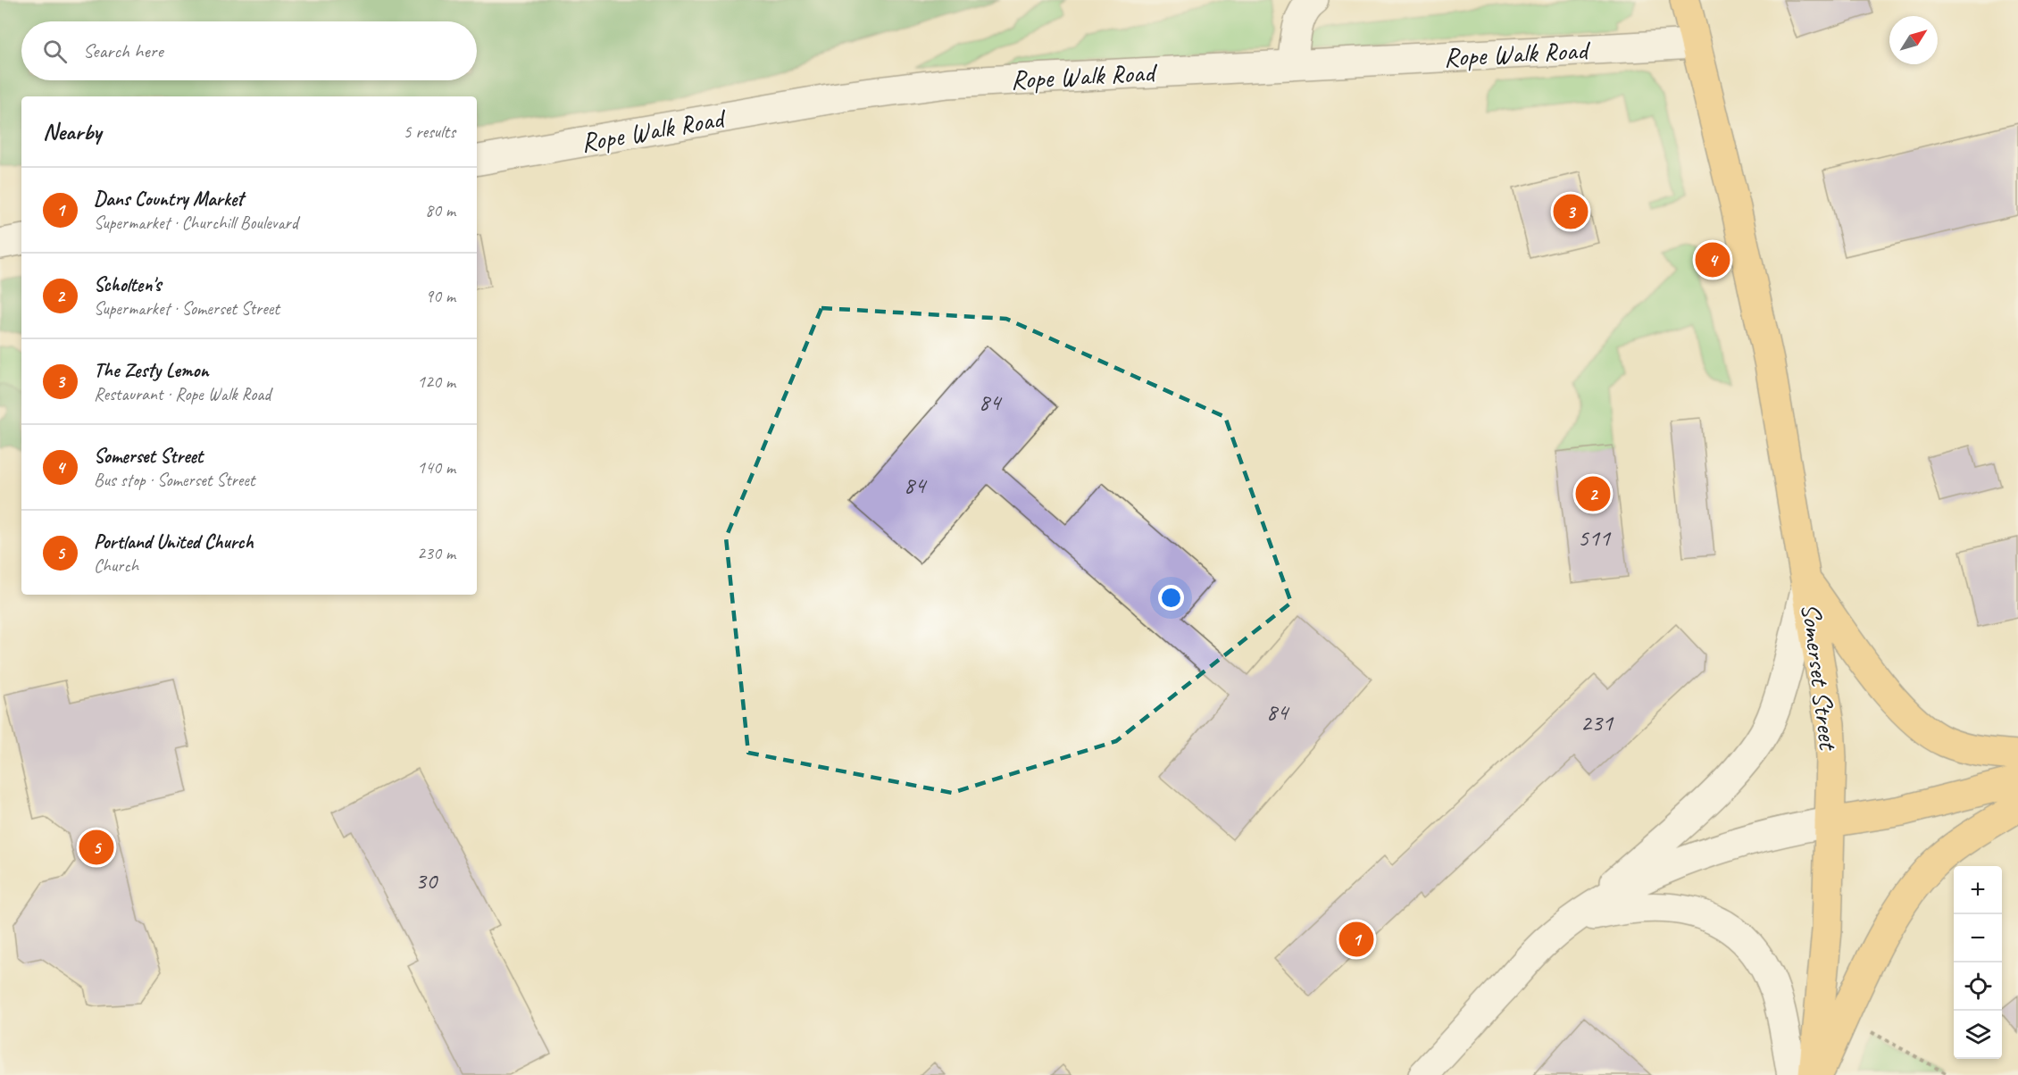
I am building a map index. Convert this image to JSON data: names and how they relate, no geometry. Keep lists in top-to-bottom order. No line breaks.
{"streets":{"main road":["Somerset Street"],"street":["Rope Walk Road"]},"crossings":[["Rope Walk Road","Somerset Street"]],"house_numbers":["84","84","511","84","231","30"],"north":"top right","page":{"search":"Search here","heading":["Nearby","5 results"],"list":[{"mark":"1","name":"Dans Country Market","note":"Supermarket · Churchill Boulevard","value":"80 m"},{"mark":"2","name":"Scholten's","note":"Supermarket · Somerset Street","value":"90 m"},{"mark":"3","name":"The Zesty Lemon","note":"Restaurant · Rope Walk Road","value":"120 m"},{"mark":"4","name":"Somerset Street","note":"Bus stop · Somerset Street","value":"140 m"},{"mark":"5","name":"Portland United Church","note":"Church","value":"230 m"}],"pins":["3","4","2","5","1"],"map_buttons":["+","−"]}}
